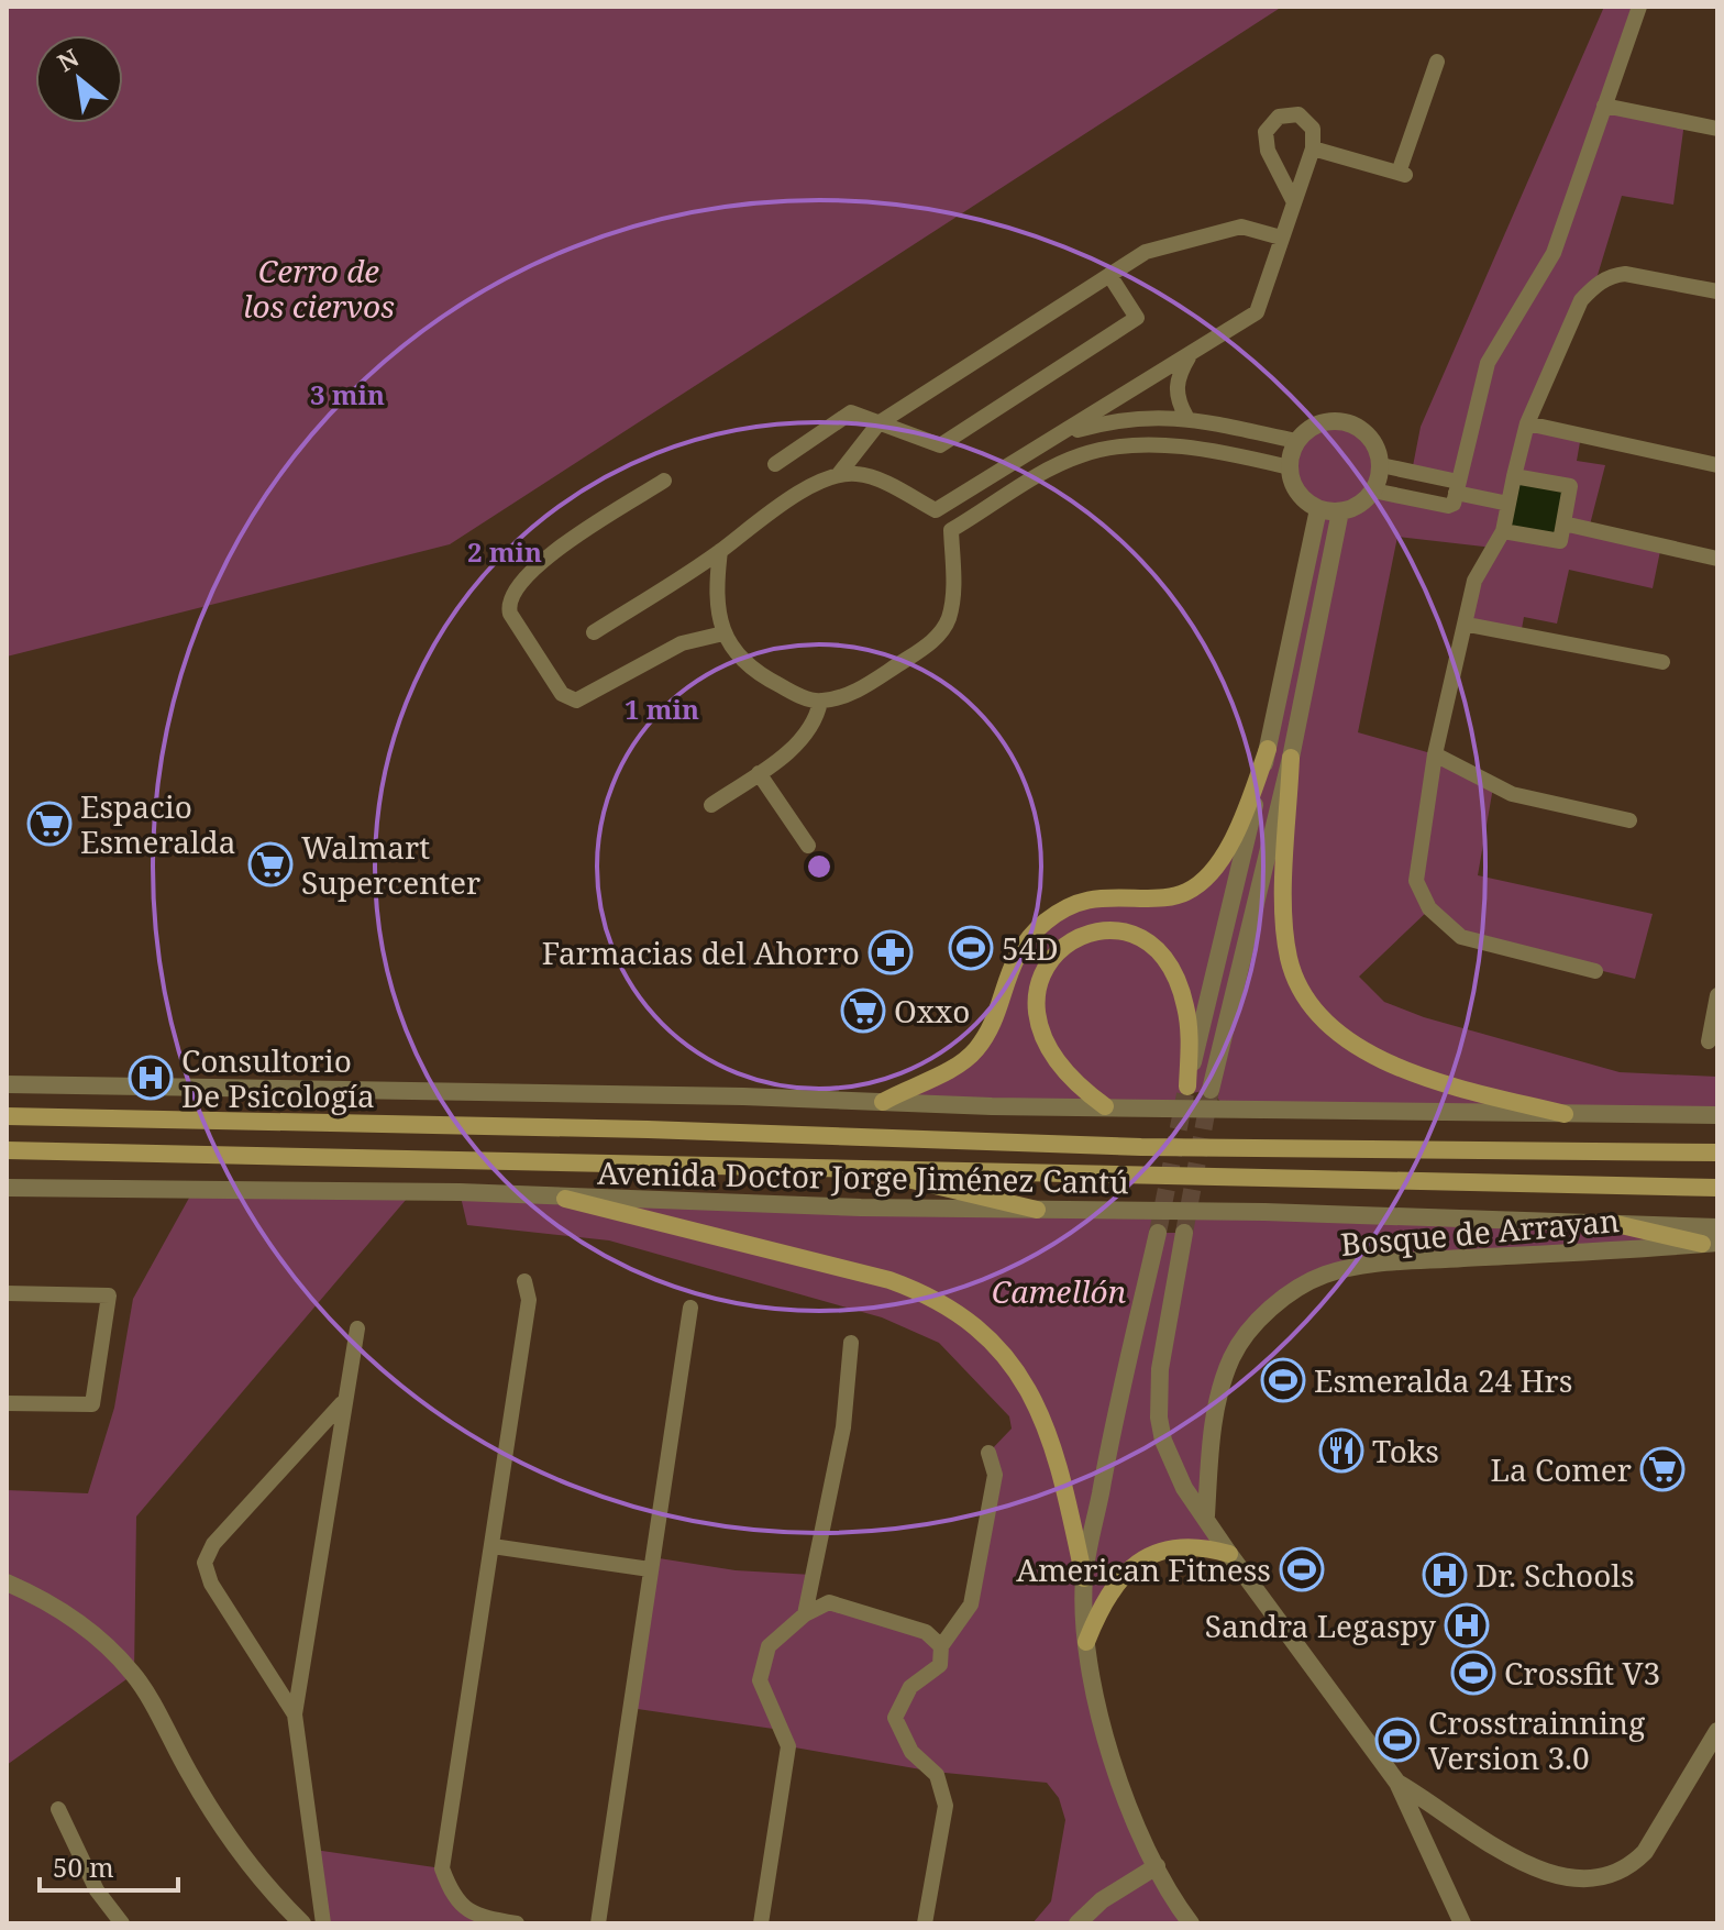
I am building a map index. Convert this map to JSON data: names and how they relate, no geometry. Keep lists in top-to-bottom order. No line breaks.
{"streets":{"main road":["Avenida Doctor Jorge Jiménez Cantú"],"street":["Bosque de Arrayan"]},"parks":["Cerro de los ciervos","Camellón"],"places":{"supermarket":["Espacio Esmeralda","Walmart Supercenter","Oxxo","La Comer"],"sports":["54D","Esmeralda 24 Hrs","American Fitness","Crossfit V3","Crosstrainning Version 3.0"],"pharmacy":["Farmacias del Ahorro"],"hospital":["Consultorio De Psicología","Dr. Schools","Sandra Legaspy"],"restaurant":["Toks"]},"scale_bar":"50 m","north":"top left","rings":["3 min","2 min","1 min"]}
